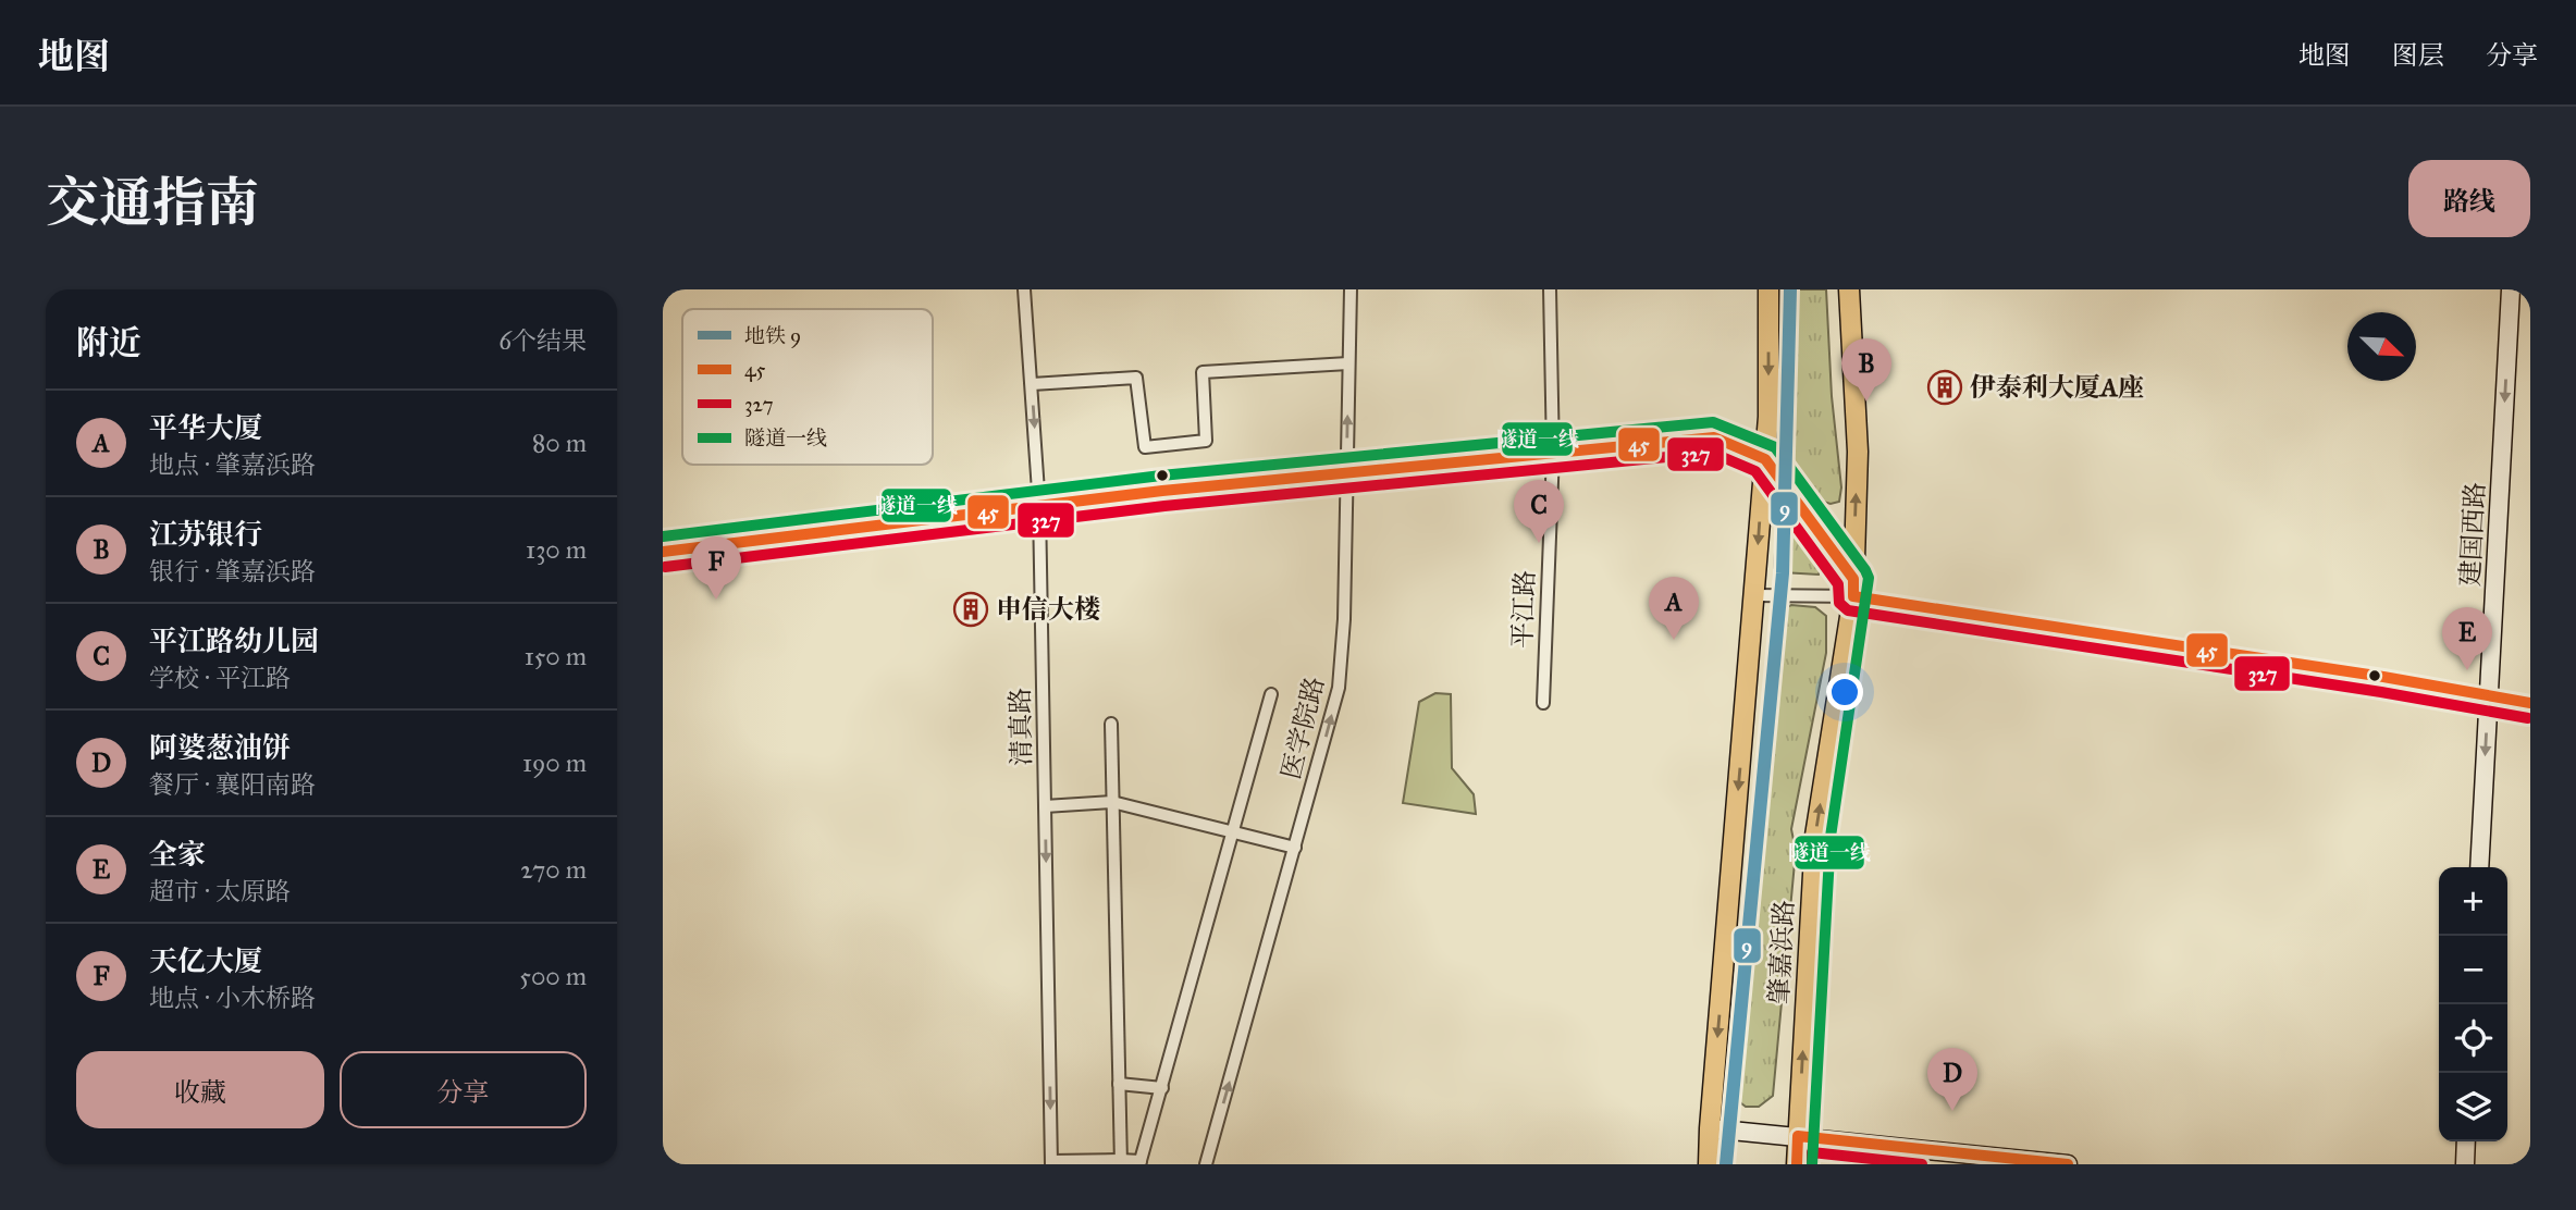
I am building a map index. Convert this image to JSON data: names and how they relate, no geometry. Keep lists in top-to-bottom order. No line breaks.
{"streets":{"main road":["肇嘉浜路"],"street":["建国西路","平江路","清真路","医学院路"]},"one_way":["建国西路"],"places":{"building":["伊泰利大厦A座","申信大楼"]},"lines":["metro line 9","transit line 隧道一线","transit line 45","transit line 327"],"legend":["地铁 9","45","327","隧道一线"],"north":"bottom right","page":{"header":"地图","nav":["地图","图层","分享"],"title":"交通指南","buttons":["路线",["收藏","分享"]],"heading":["附近","6个结果"],"pins":["B","C","F","A","E","D"],"list":[{"mark":"A","name":"平华大厦","note":"地点 · 肇嘉浜路","value":"80 m"},{"mark":"B","name":"江苏银行","note":"银行 · 肇嘉浜路","value":"130 m"},{"mark":"C","name":"平江路幼儿园","note":"学校 · 平江路","value":"150 m"},{"mark":"D","name":"阿婆葱油饼","note":"餐厅 · 襄阳南路","value":"190 m"},{"mark":"E","name":"全家","note":"超市 · 太原路","value":"270 m"},{"mark":"F","name":"天亿大厦","note":"地点 · 小木桥路","value":"500 m"}],"map_buttons":["+","−"]}}
